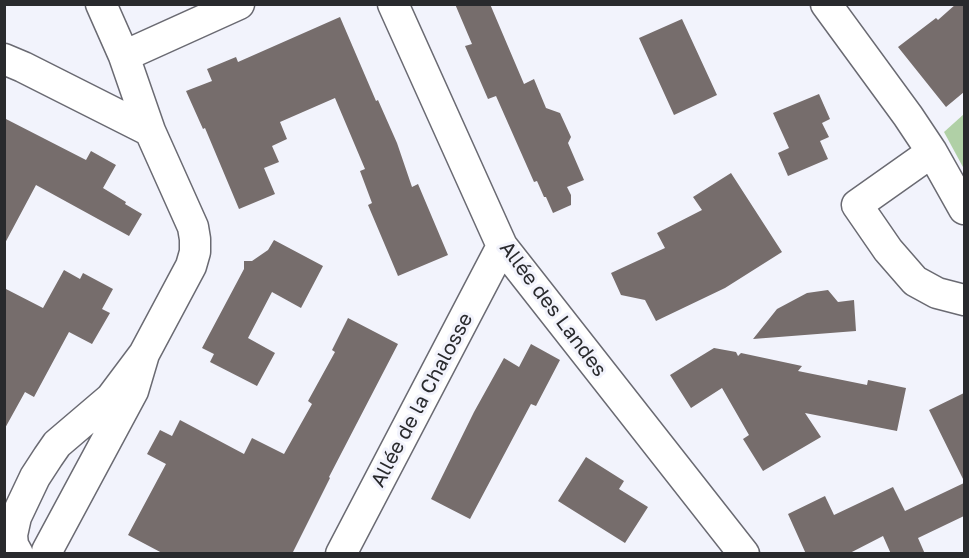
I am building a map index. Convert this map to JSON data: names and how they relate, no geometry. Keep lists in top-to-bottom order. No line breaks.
{"streets":{"street":["Allée des Landes","Allée de la Chalosse"]},"crossings":[["Allée des Landes","Allée de la Chalosse"]]}
